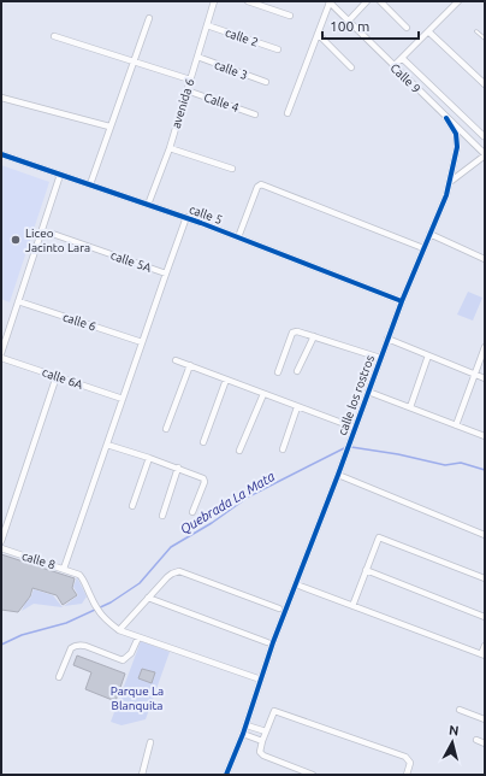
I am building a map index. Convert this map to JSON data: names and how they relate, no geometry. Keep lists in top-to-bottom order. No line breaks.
{"streets":{"street":["calle 2","calle 3","Calle 9","Calle 4","avenida 6","calle 5","calle 5A","calle 6","calle 6A","calle los rostros","calle 8"]},"crossings":[["calle 2","avenida 6"],["calle 3","avenida 6"],["Calle 9","calle los rostros"],["Calle 4","avenida 6"],["avenida 6","calle 5"],["calle 5","calle los rostros"]],"water":["Quebrada La Mata"],"parks":["Parque La Blanquita"],"places":["Liceo Jacinto Lara"],"scale_bar":"100 m","north":"top"}
